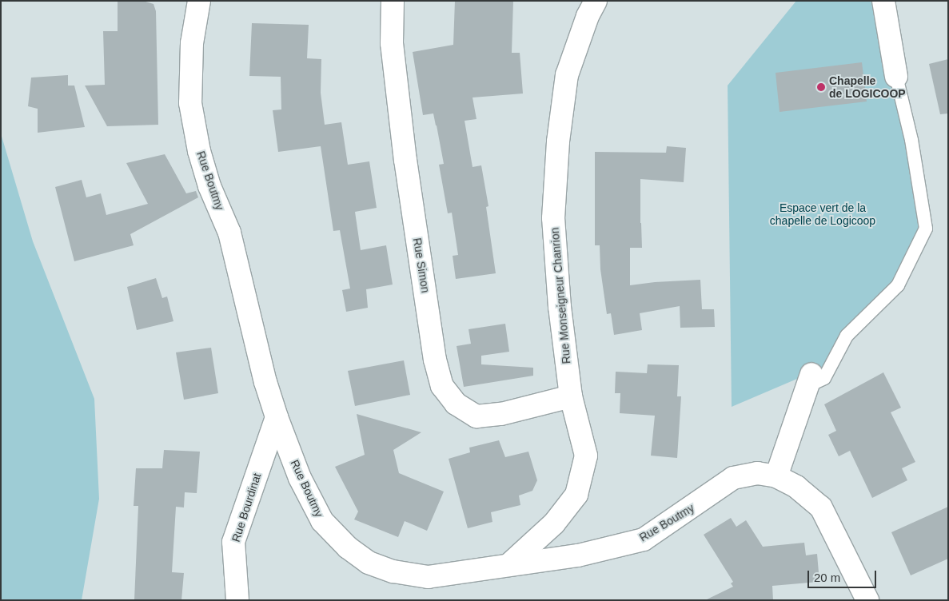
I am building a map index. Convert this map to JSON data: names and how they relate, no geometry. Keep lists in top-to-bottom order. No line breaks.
{"streets":{"street":["Rue Boutmy","Rue Simon","Rue Monseigneur Chanrion","Rue Bourdinat"]},"crossings":[["Rue Boutmy","Rue Monseigneur Chanrion"],["Rue Boutmy","Rue Bourdinat"],["Rue Simon","Rue Monseigneur Chanrion"]],"parks":["Espace vert de la chapelle de Logicoop"],"places":["Chapelle de LOGICOOP"],"scale_bar":"20 m"}
